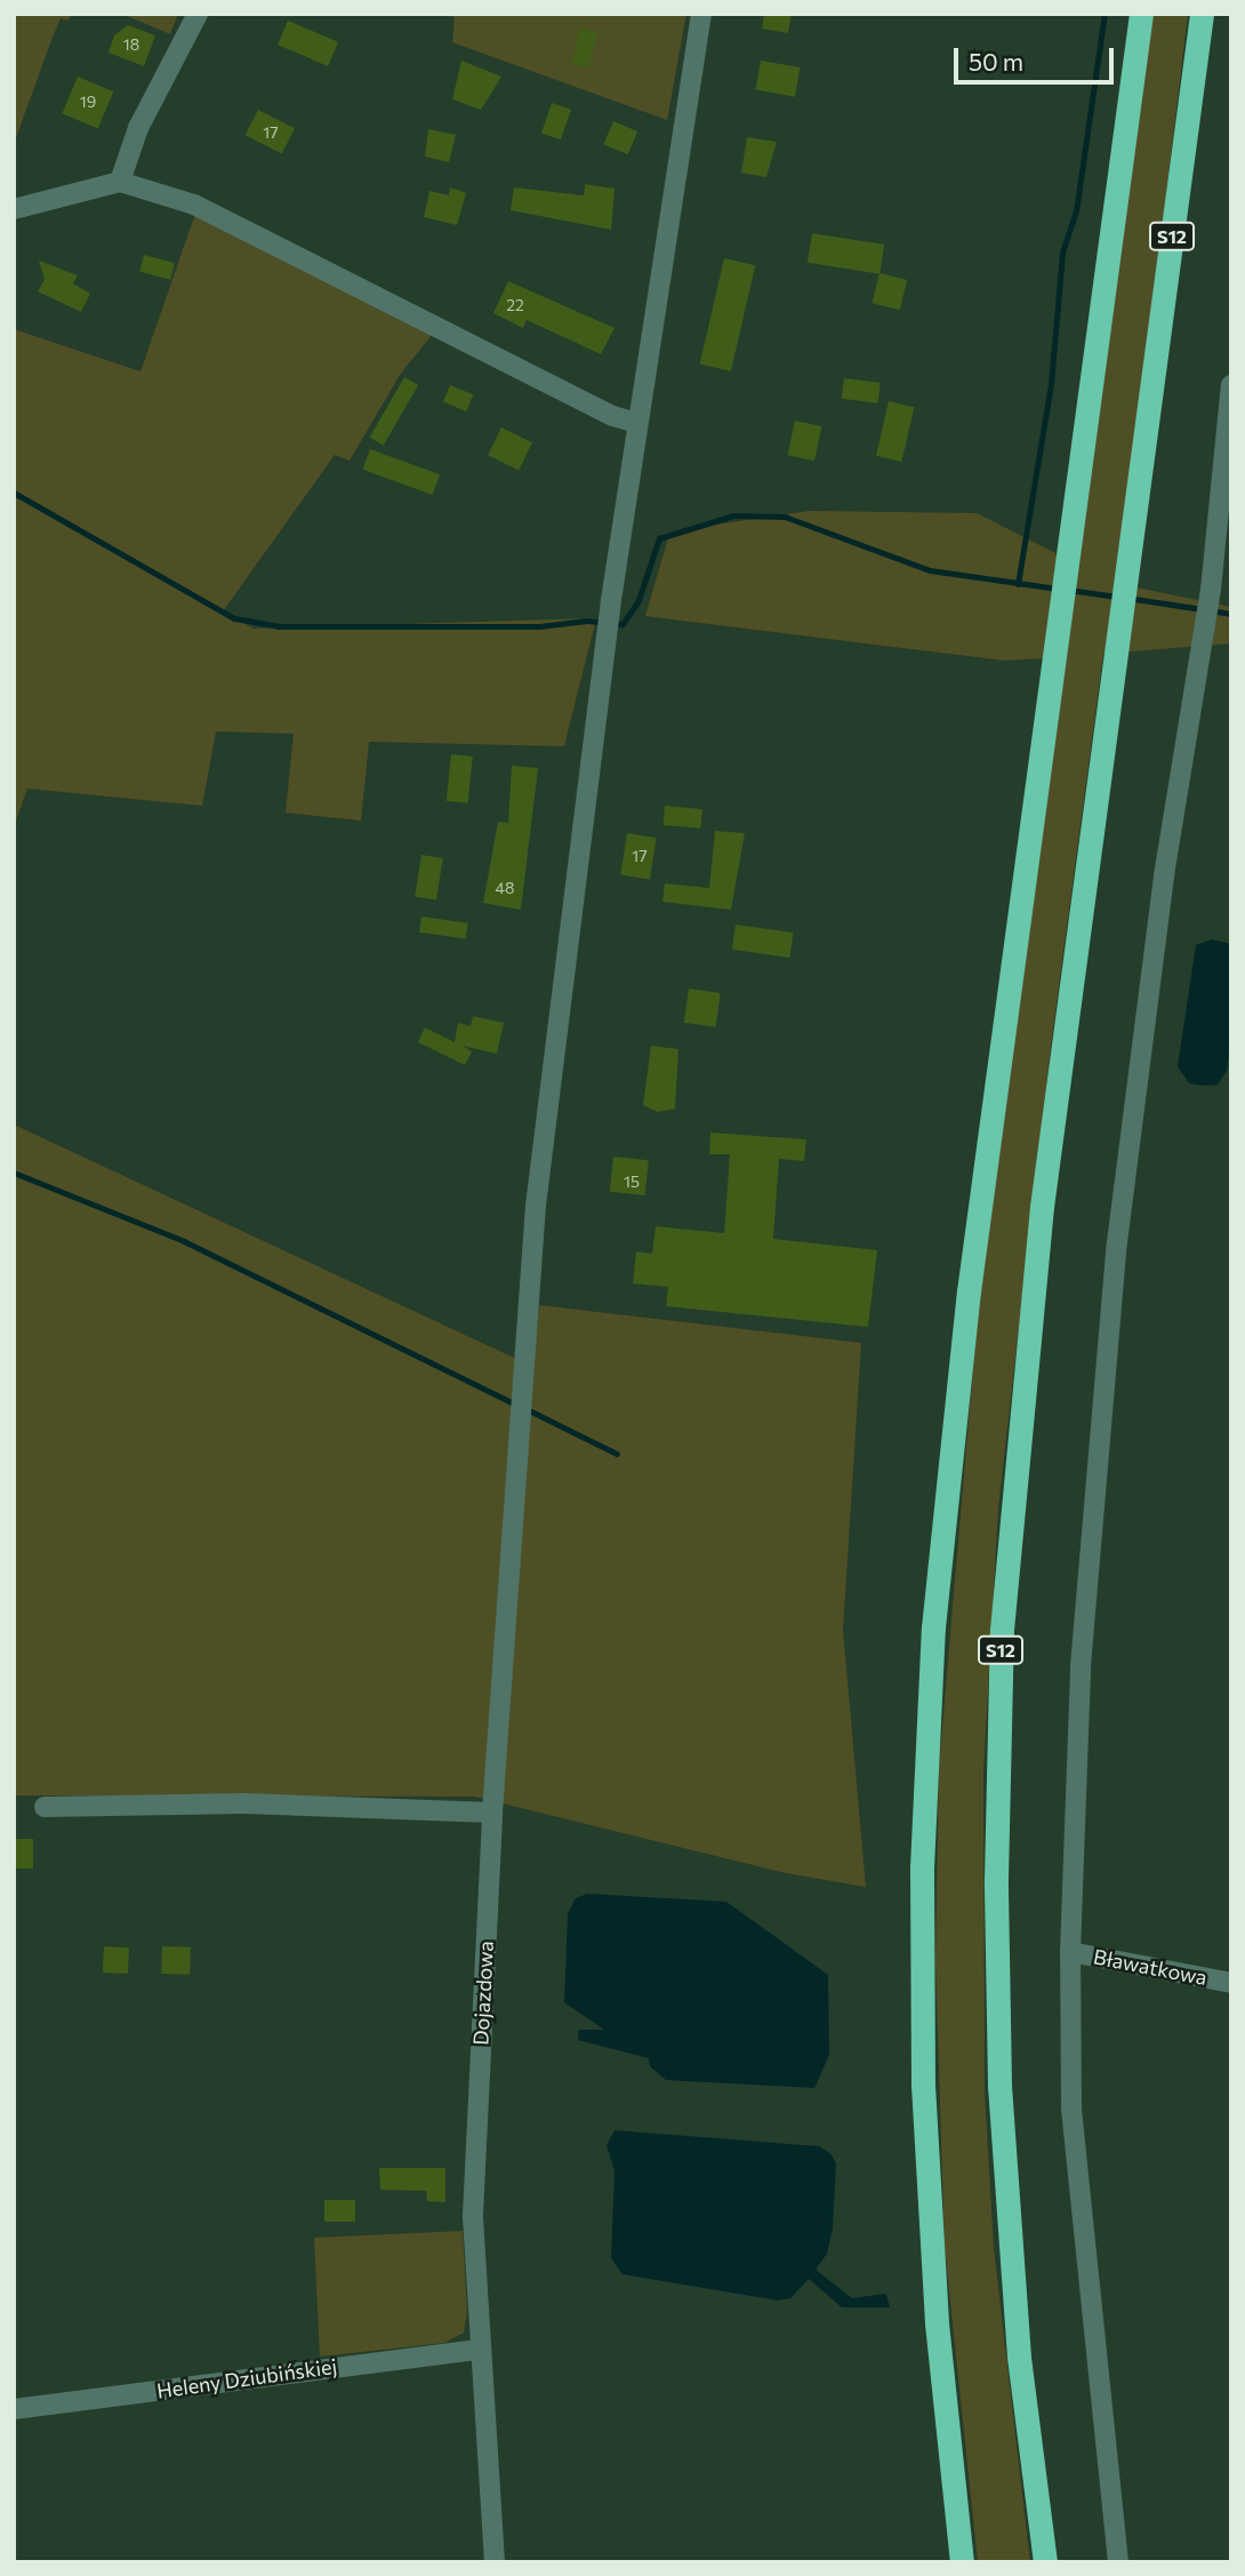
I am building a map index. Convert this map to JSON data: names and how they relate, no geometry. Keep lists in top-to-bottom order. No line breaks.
{"streets":{"highway":["S12"],"street":["Bławatkowa","Dojazdowa","Heleny Dziubińskiej"]},"crossings":[["Dojazdowa","Heleny Dziubińskiej"]],"house_numbers":["18","19","17","22","17","48","15"],"scale_bar":"50 m"}
